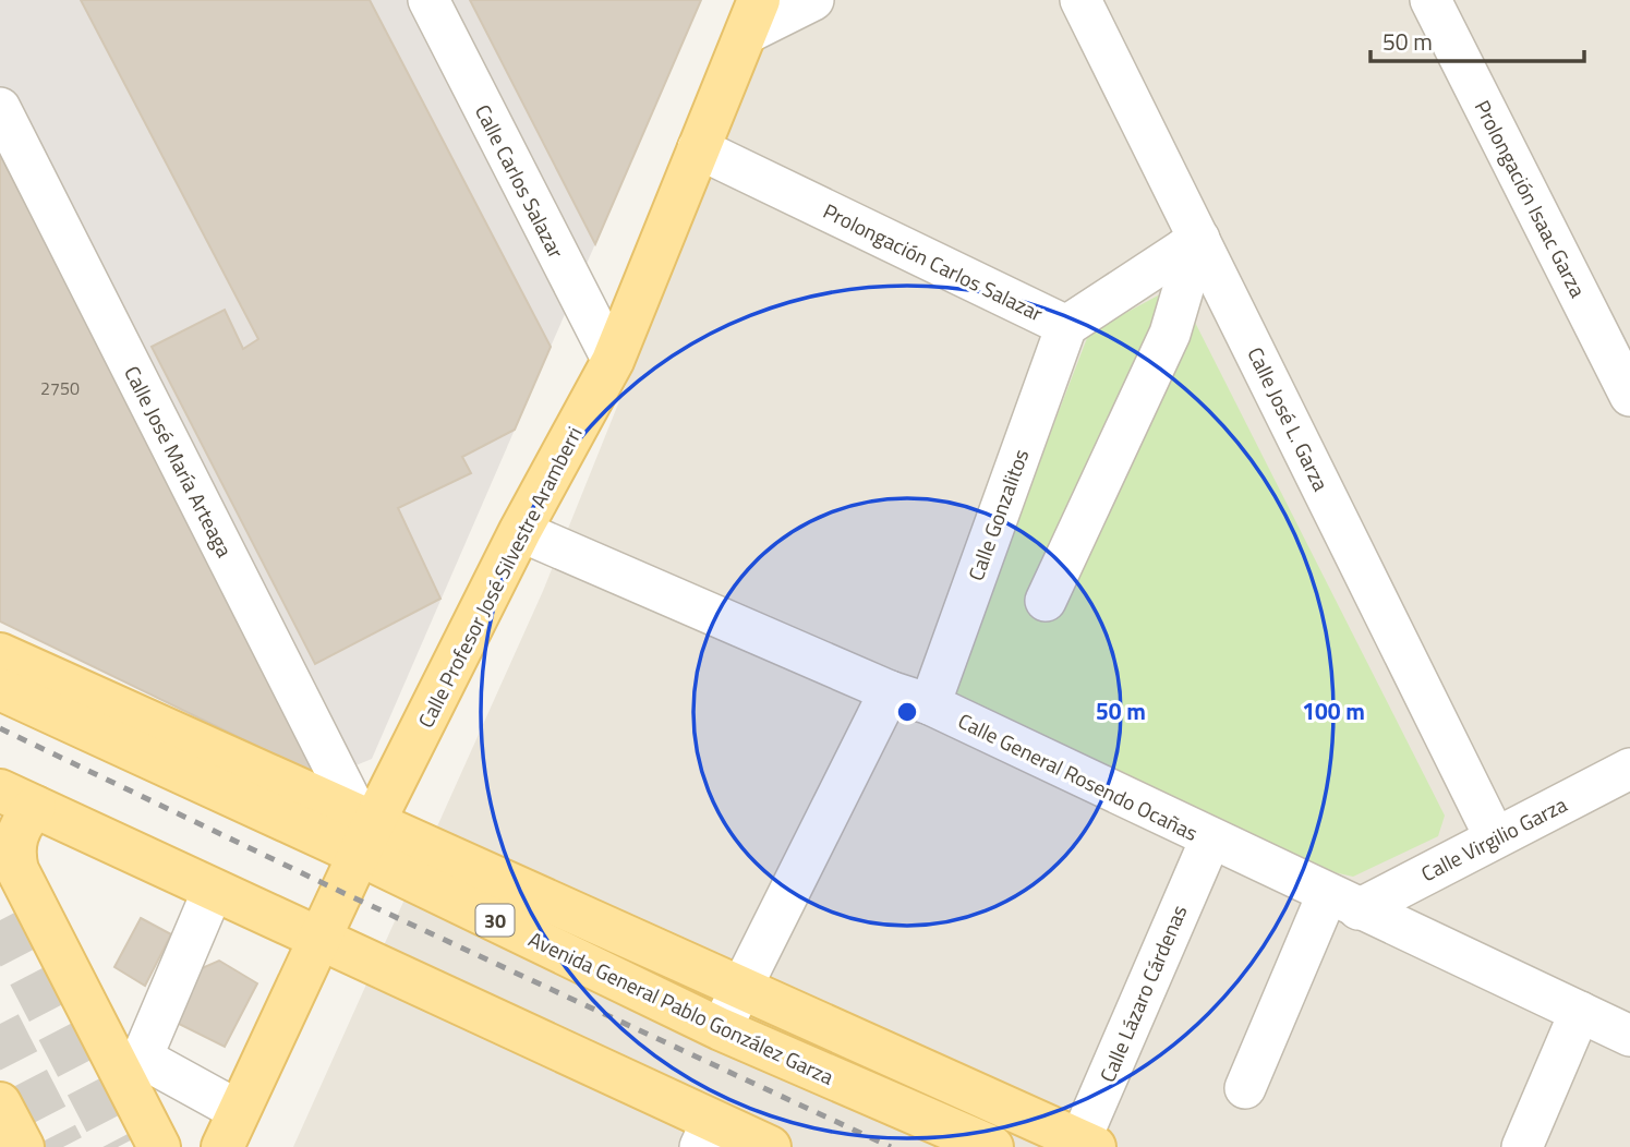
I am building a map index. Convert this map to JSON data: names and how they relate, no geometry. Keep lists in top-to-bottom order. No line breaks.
{"streets":{"main road":["Calle Profesor José Silvestre Aramberri","30","Avenida General Pablo González Garza"],"street":["Calle Carlos Salazar","Prolongación Isaac Garza","Prolongación Carlos Salazar","Calle José L. Garza","Calle José María Arteaga","Calle Gonzalitos","Calle General Rosendo Ocañas","Calle Virgilio Garza","Calle Lázaro Cárdenas"]},"crossings":[["Calle Carlos Salazar","Calle Profesor José Silvestre Aramberri"],["Prolongación Carlos Salazar","Calle José L. Garza"],["Prolongación Carlos Salazar","Calle Gonzalitos"],["Prolongación Carlos Salazar","Calle Profesor José Silvestre Aramberri"],["Calle José L. Garza","Calle Virgilio Garza"],["Calle José María Arteaga","Calle Profesor José Silvestre Aramberri"],["Calle José María Arteaga","Avenida General Pablo González Garza"],["Calle Gonzalitos","Calle General Rosendo Ocañas"],["Calle Profesor José Silvestre Aramberri","Calle General Rosendo Ocañas"],["Calle Profesor José Silvestre Aramberri","Avenida General Pablo González Garza"],["Calle General Rosendo Ocañas","Calle Virgilio Garza"],["Calle General Rosendo Ocañas","Calle Lázaro Cárdenas"],["Calle Lázaro Cárdenas","Avenida General Pablo González Garza"]],"house_numbers":["2750"],"scale_bar":"50 m","rings":["50 m","100 m"]}
